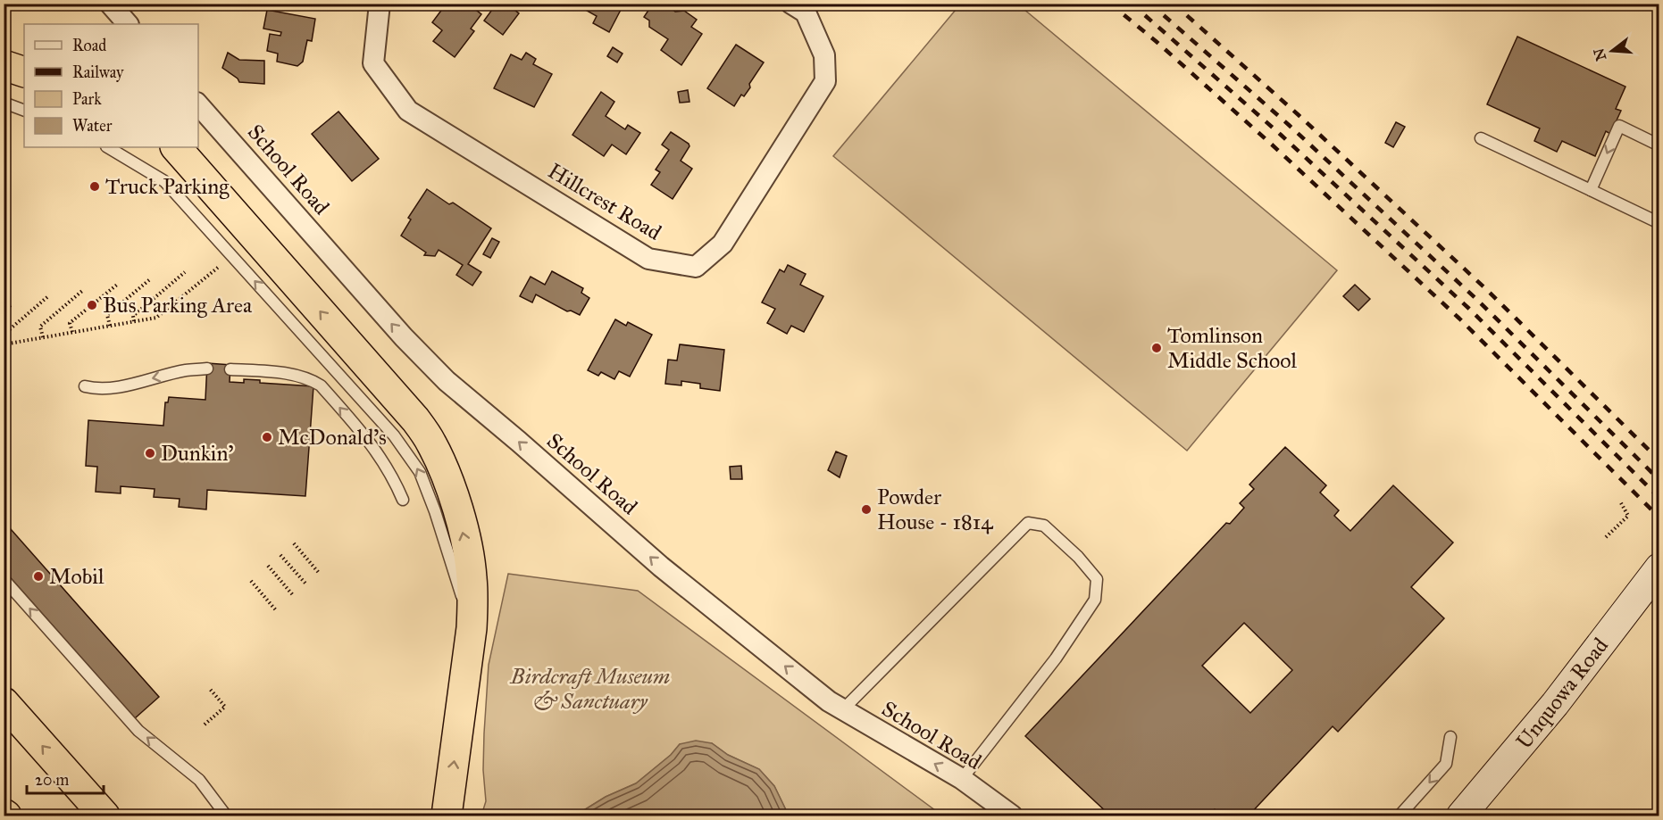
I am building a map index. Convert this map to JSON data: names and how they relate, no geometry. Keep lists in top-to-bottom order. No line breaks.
{"streets":{"street":["School Road","Hillcrest Road","Unquowa Road"]},"one_way":["School Road"],"parks":["Birdcraft Museum & Sanctuary"],"places":["Truck Parking","Bus Parking Area","Tomlinson Middle School","McDonald's","Dunkin'","Powder House - 1814","Mobil"],"legend":["Road","Railway","Park","Water"],"scale_bar":"20 m","north":"left"}
